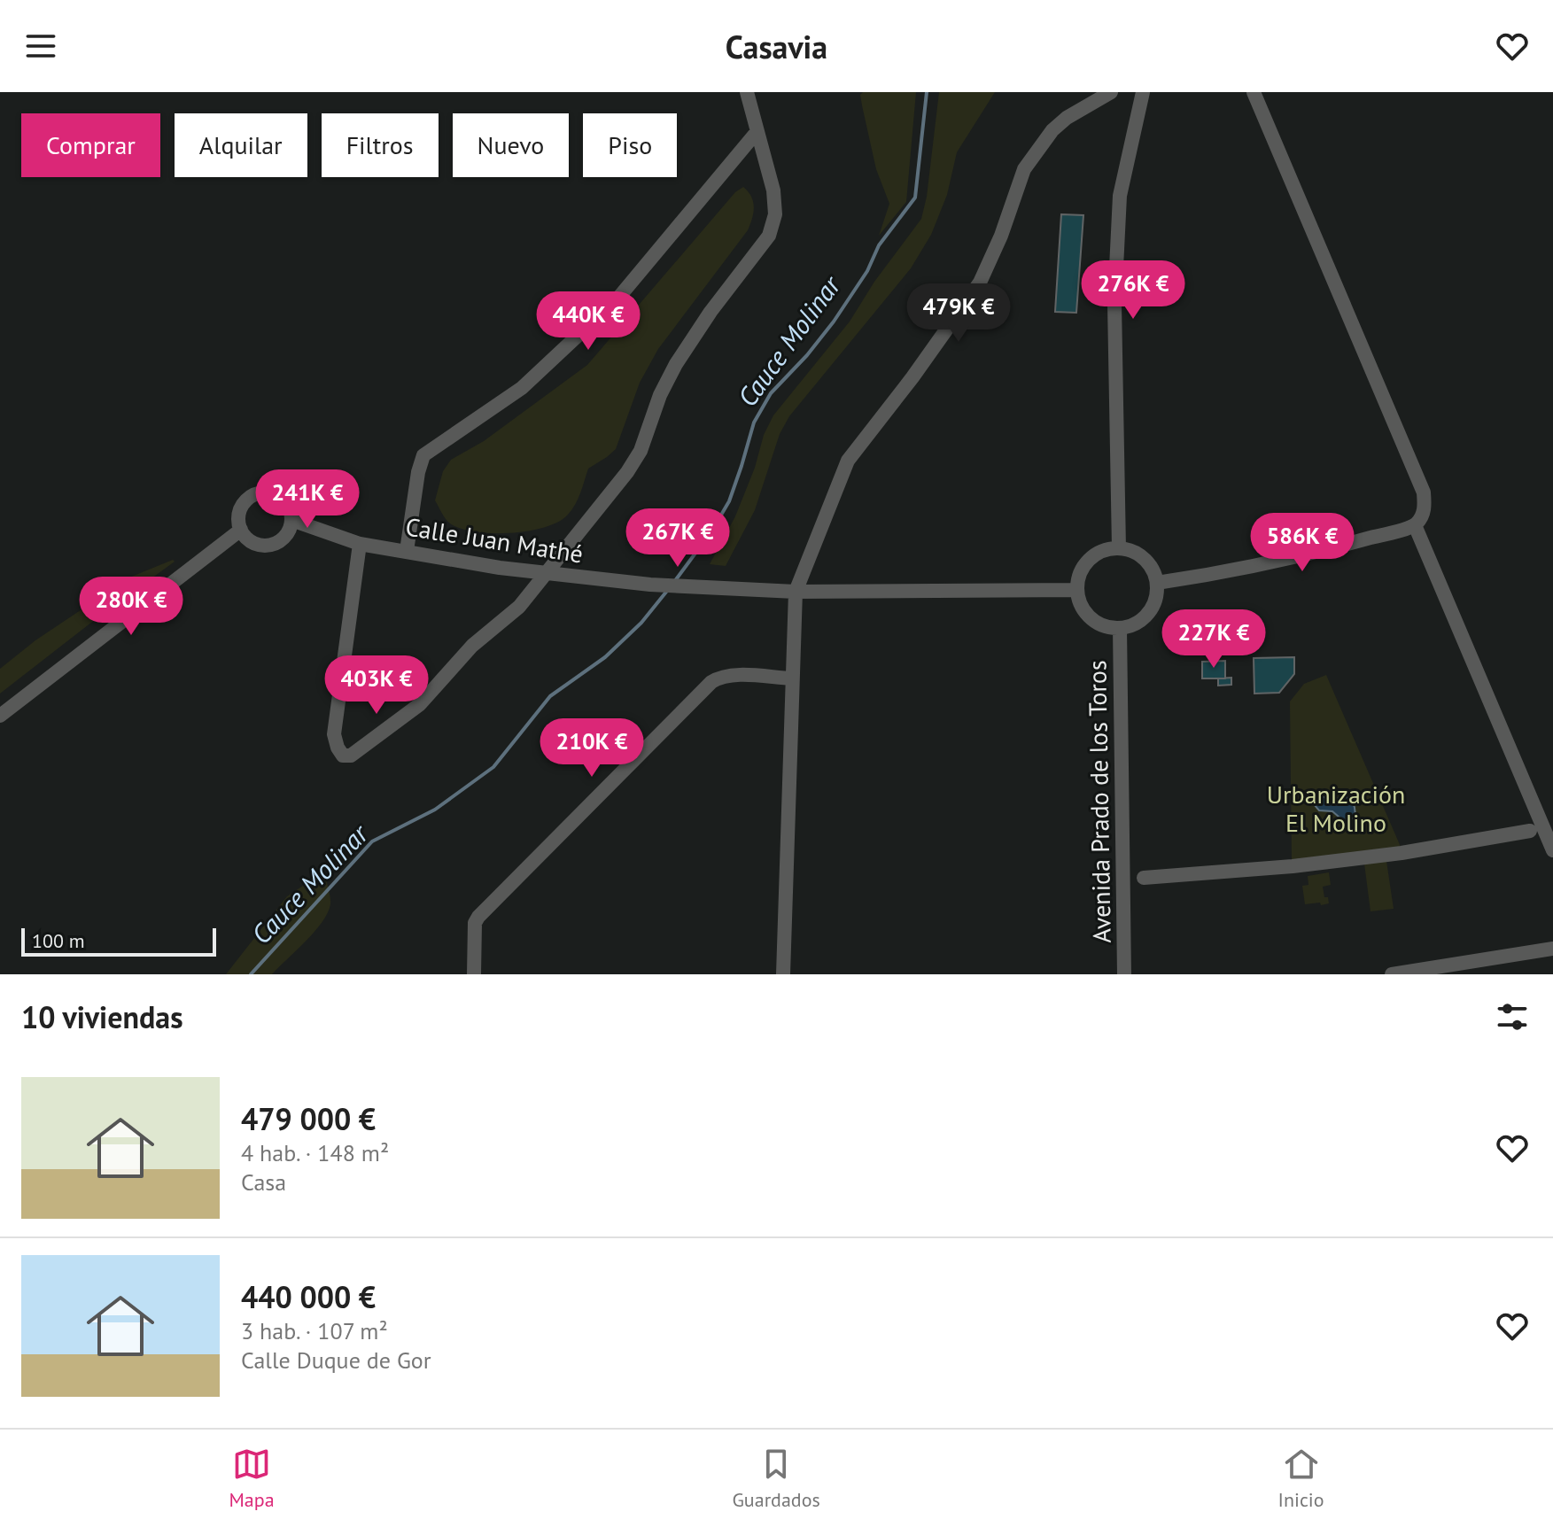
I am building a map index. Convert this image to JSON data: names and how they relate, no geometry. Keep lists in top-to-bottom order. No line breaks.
{"streets":{"street":["Calle Juan Mathé","Avenida Prado de los Toros"]},"crossings":[["Calle Juan Mathé","Avenida Prado de los Toros"]],"water":["Cauce Molinar"],"parks":["Urbanización El Molino"],"scale_bar":"100 m","page":{"header":"Casavia","chip":["Comprar","Alquilar","Filtros","Nuevo","Piso"],"price":["276K €","479K €","440K €","241K €","267K €","586K €","280K €","227K €","403K €","210K €"],"scale":"100 m","heading":"10 viviendas","list":[{"name":"479 000 €","note":"4 hab. · 148 m² · Casa"},{"name":"440 000 €","note":"3 hab. · 107 m² · Calle Duque de Gor"}],"tabs":["Mapa","Guardados","Inicio"]}}
